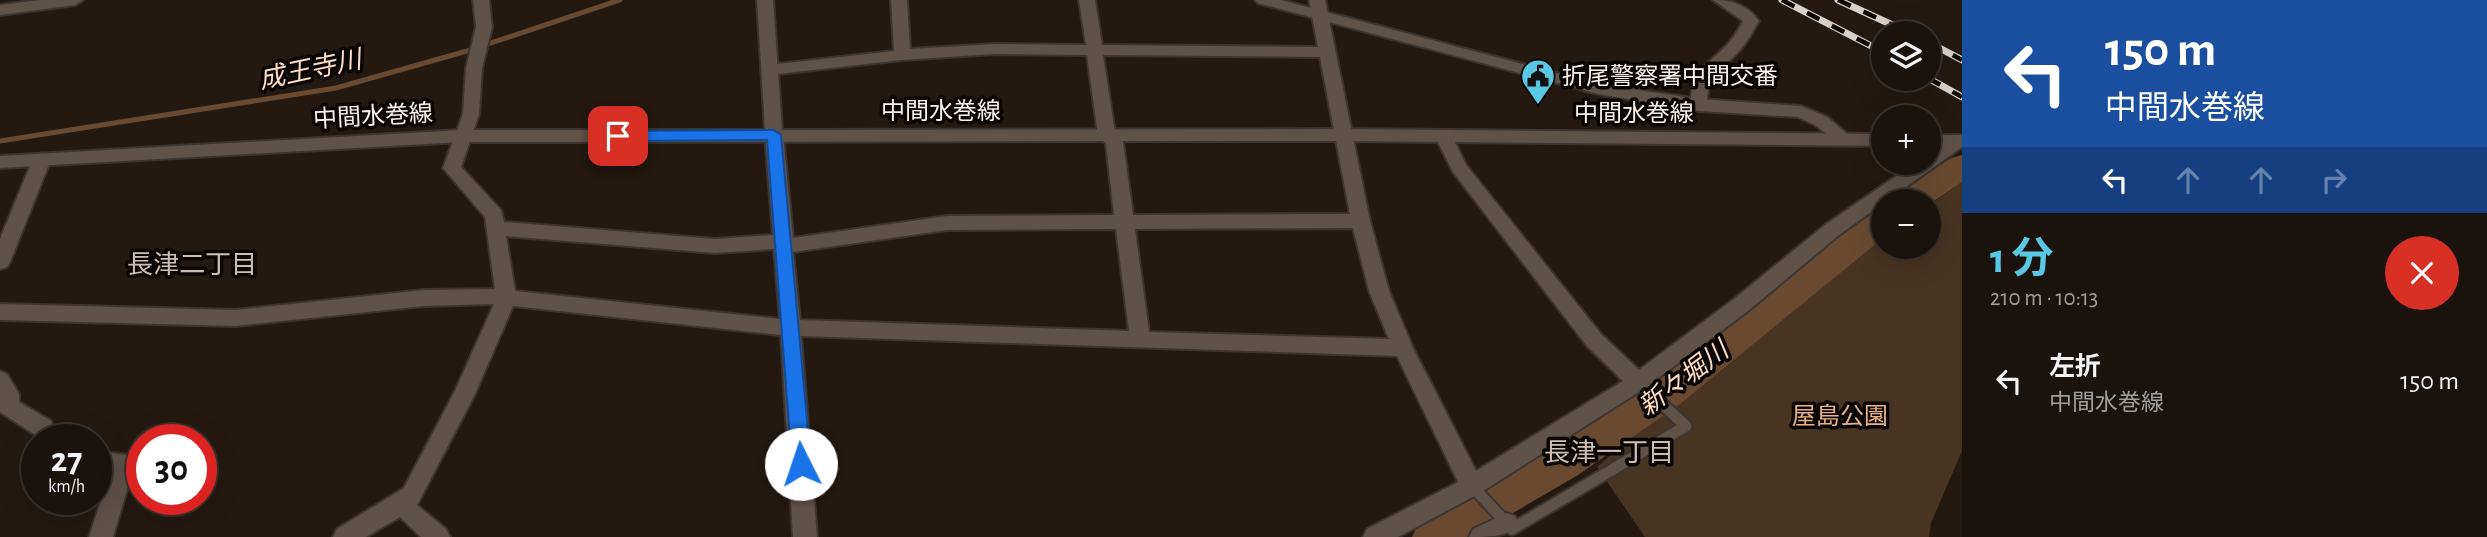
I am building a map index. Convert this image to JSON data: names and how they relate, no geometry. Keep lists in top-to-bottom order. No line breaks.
{"streets":{"street":["中間水巻線"]},"districts":["長津二丁目","長津一丁目"],"water":["成王寺川","新々堀川"],"parks":["屋島公園"],"places":{"public building":["折尾警察署中間交番"]},"page":{"turn":["150 m","中間水巻線"],"map_buttons":["+","−"],"heading":["1 分","210 m · 10:13"],"list":[{"name":"左折","note":"中間水巻線","value":"150 m"}],"speed":"27 km/h","limit":"30"}}
